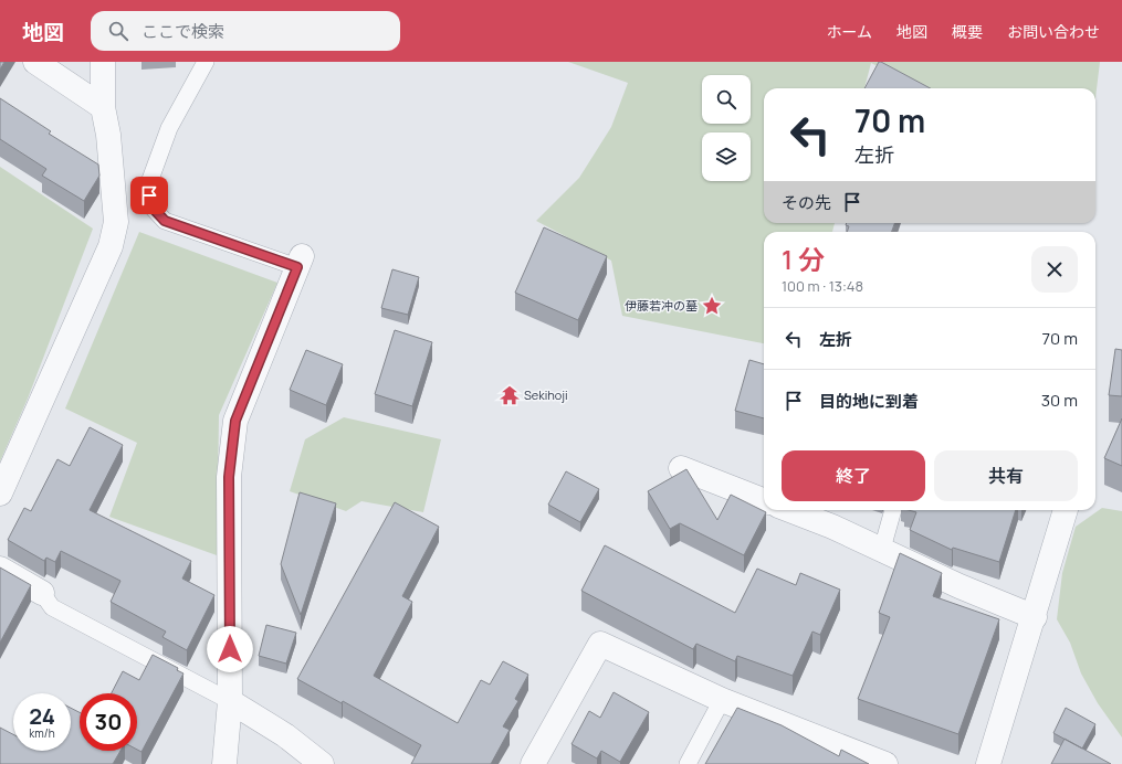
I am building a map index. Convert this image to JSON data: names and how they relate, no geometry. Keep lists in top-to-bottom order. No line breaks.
{"places":{"place":["伊藤若冲の墓"],"temple":["Sekihoji"]},"page":{"header":"地図","search":"ここで検索","nav":["ホーム","地図","概要","お問い合わせ"],"turn":["70 m","左折"],"then":"その先","heading":["1 分","100 m · 13:48"],"list":[{"name":"左折","value":"70 m"},{"name":"目的地に到着","value":"30 m"}],"buttons":["終了","共有"],"speed":"24 km/h","limit":"30"}}
